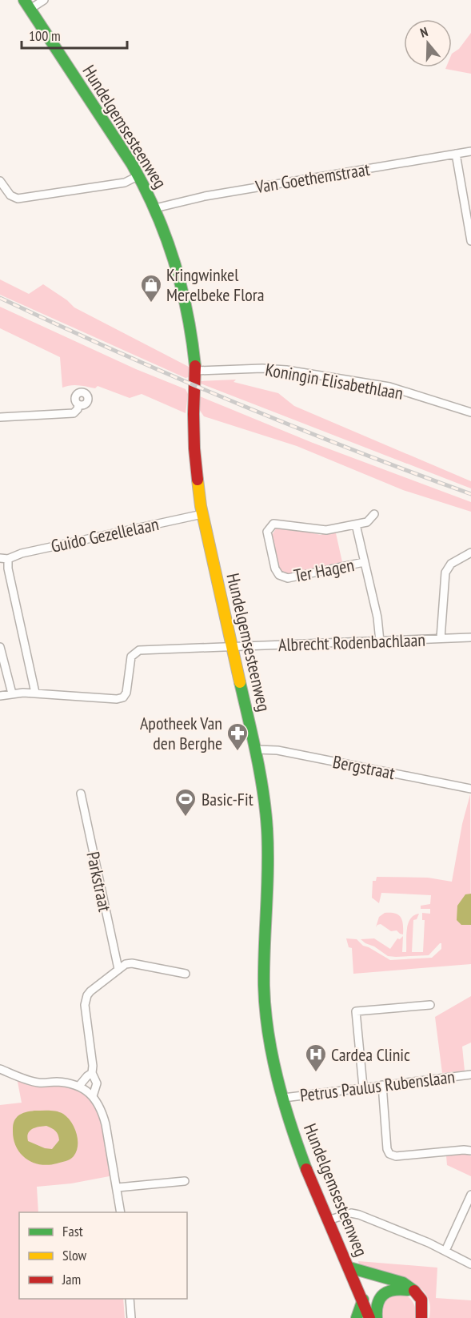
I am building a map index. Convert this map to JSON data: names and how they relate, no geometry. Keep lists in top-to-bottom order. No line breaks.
{"streets":{"main road":["Hundelgemsesteenweg"],"street":["Van Goethemstraat","Koningin Elisabethlaan","Guido Gezellelaan","Ter Hagen","Albrecht Rodenbachlaan","Bergstraat","Parkstraat","Petrus Paulus Rubenslaan"]},"crossings":[["Hundelgemsesteenweg","Van Goethemstraat"],["Hundelgemsesteenweg","Koningin Elisabethlaan"],["Hundelgemsesteenweg","Guido Gezellelaan"],["Hundelgemsesteenweg","Albrecht Rodenbachlaan"],["Hundelgemsesteenweg","Bergstraat"],["Hundelgemsesteenweg","Petrus Paulus Rubenslaan"],["Guido Gezellelaan","Albrecht Rodenbachlaan"],["Ter Hagen","Albrecht Rodenbachlaan"]],"places":{"shop":["Kringwinkel Merelbeke Flora"],"pharmacy":["Apotheek Van den Berghe"],"sports":["Basic-Fit"],"hospital":["Cardea Clinic"]},"legend":["Fast","Slow","Jam"],"scale_bar":"100 m","north":"top"}
